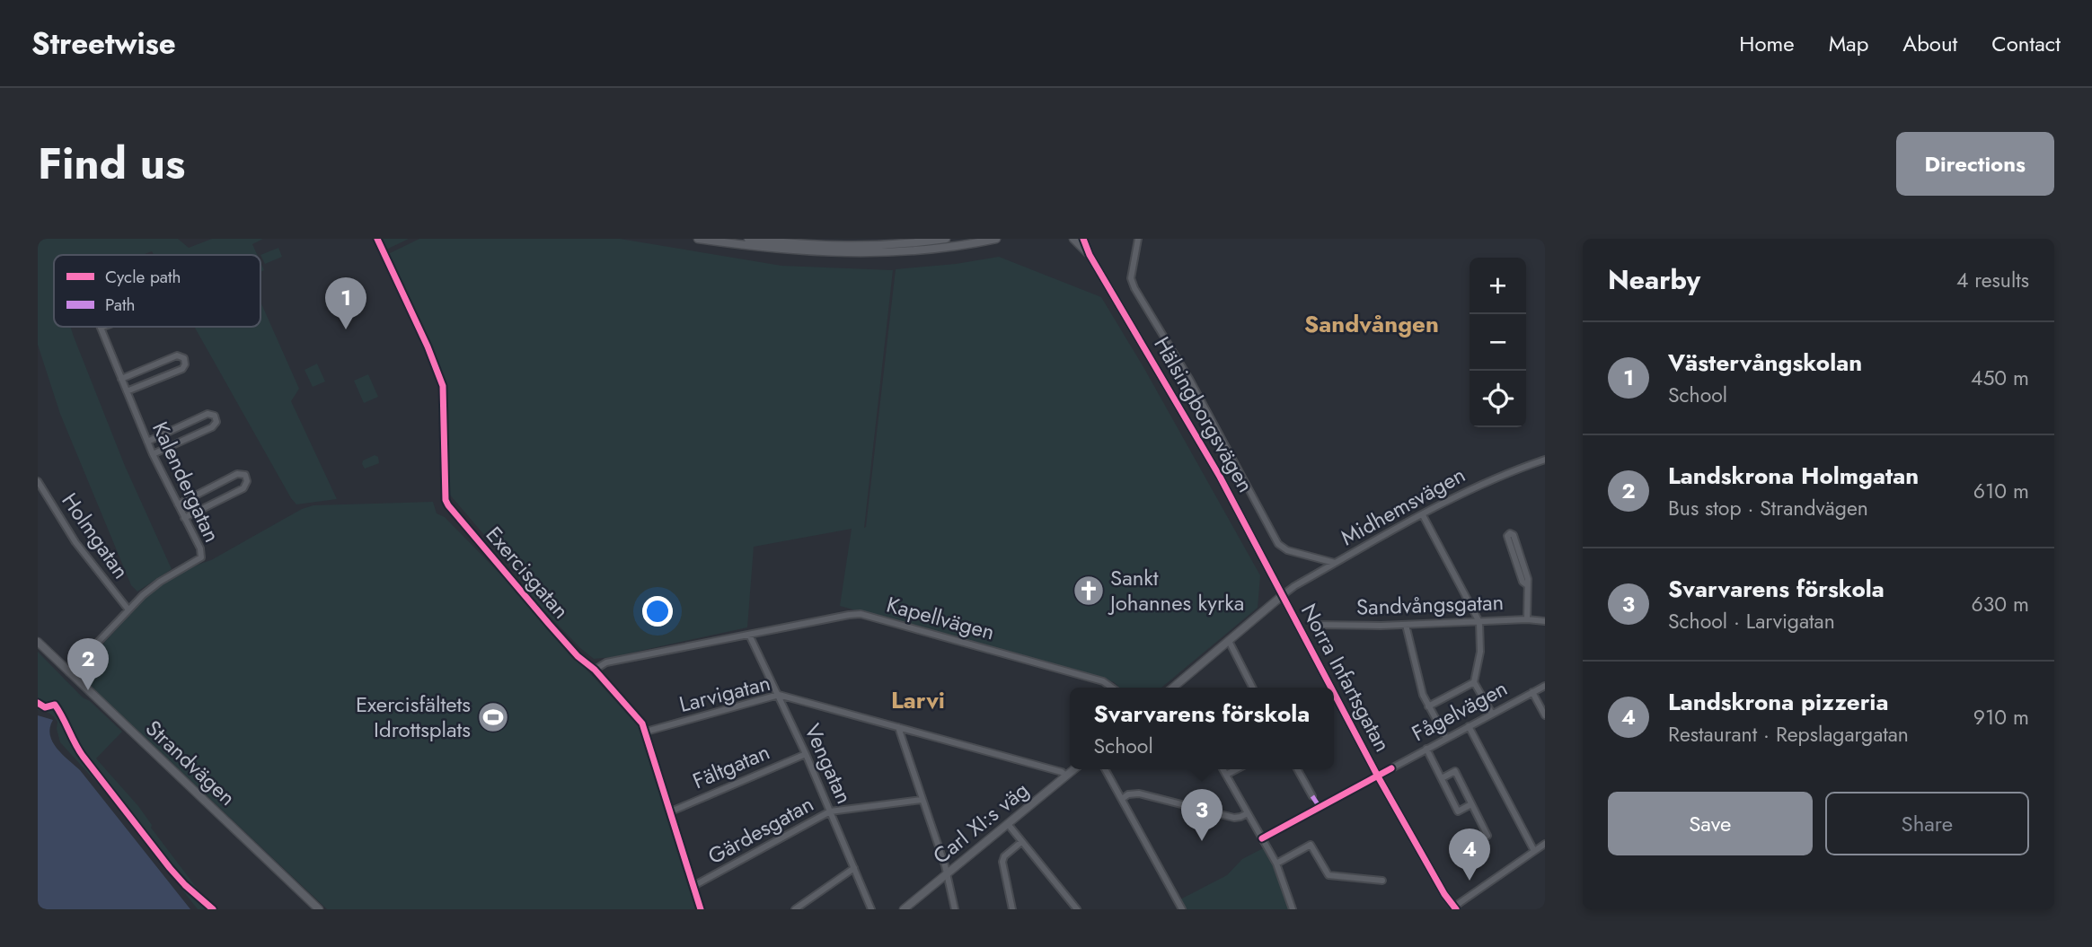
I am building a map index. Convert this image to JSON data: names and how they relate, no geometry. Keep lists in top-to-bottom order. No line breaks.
{"streets":{"street":["Hälsingborgsvägen","Kalendergatan","Midhemsvägen","Holmgatan","Exercisgatan","Sandvångsgatan","Kapellvägen","Norra Infartsgatan","Larvigatan","Fågelvägen","Strandvägen","Vengatan","Fältgatan","Carl XI:s väg","Gärdesgatan"]},"crossings":[["Hälsingborgsvägen","Midhemsvägen"],["Hälsingborgsvägen","Norra Infartsgatan"],["Kalendergatan","Holmgatan"],["Kalendergatan","Strandvägen"],["Midhemsvägen","Norra Infartsgatan"],["Exercisgatan","Kapellvägen"],["Exercisgatan","Larvigatan"],["Exercisgatan","Fältgatan"],["Exercisgatan","Gärdesgatan"],["Kapellvägen","Vengatan"],["Larvigatan","Vengatan"],["Larvigatan","Carl XI:s väg"],["Vengatan","Fältgatan"],["Vengatan","Gärdesgatan"]],"districts":["Sandvången","Larvi"],"places":{"church":["Sankt Johannes kyrka"],"sports":["Exercisfältets Idrottsplats"]},"legend":["Cycle path","Path"],"page":{"header":"Streetwise","nav":["Home","Map","About","Contact"],"title":"Find us","buttons":["Directions",["Save","Share"]],"heading":["Nearby","4 results"],"map_buttons":["+","−"],"pins":["1","2","3","4"],"list":[{"mark":"1","name":"Västervångskolan","note":"School","value":"450 m"},{"mark":"2","name":"Landskrona Holmgatan","note":"Bus stop · Strandvägen","value":"610 m"},{"mark":"3","name":"Svarvarens förskola","note":"School · Larvigatan","value":"630 m"},{"mark":"4","name":"Landskrona pizzeria","note":"Restaurant · Repslagargatan","value":"910 m"}],"popup":["Svarvarens förskola","School"]}}
